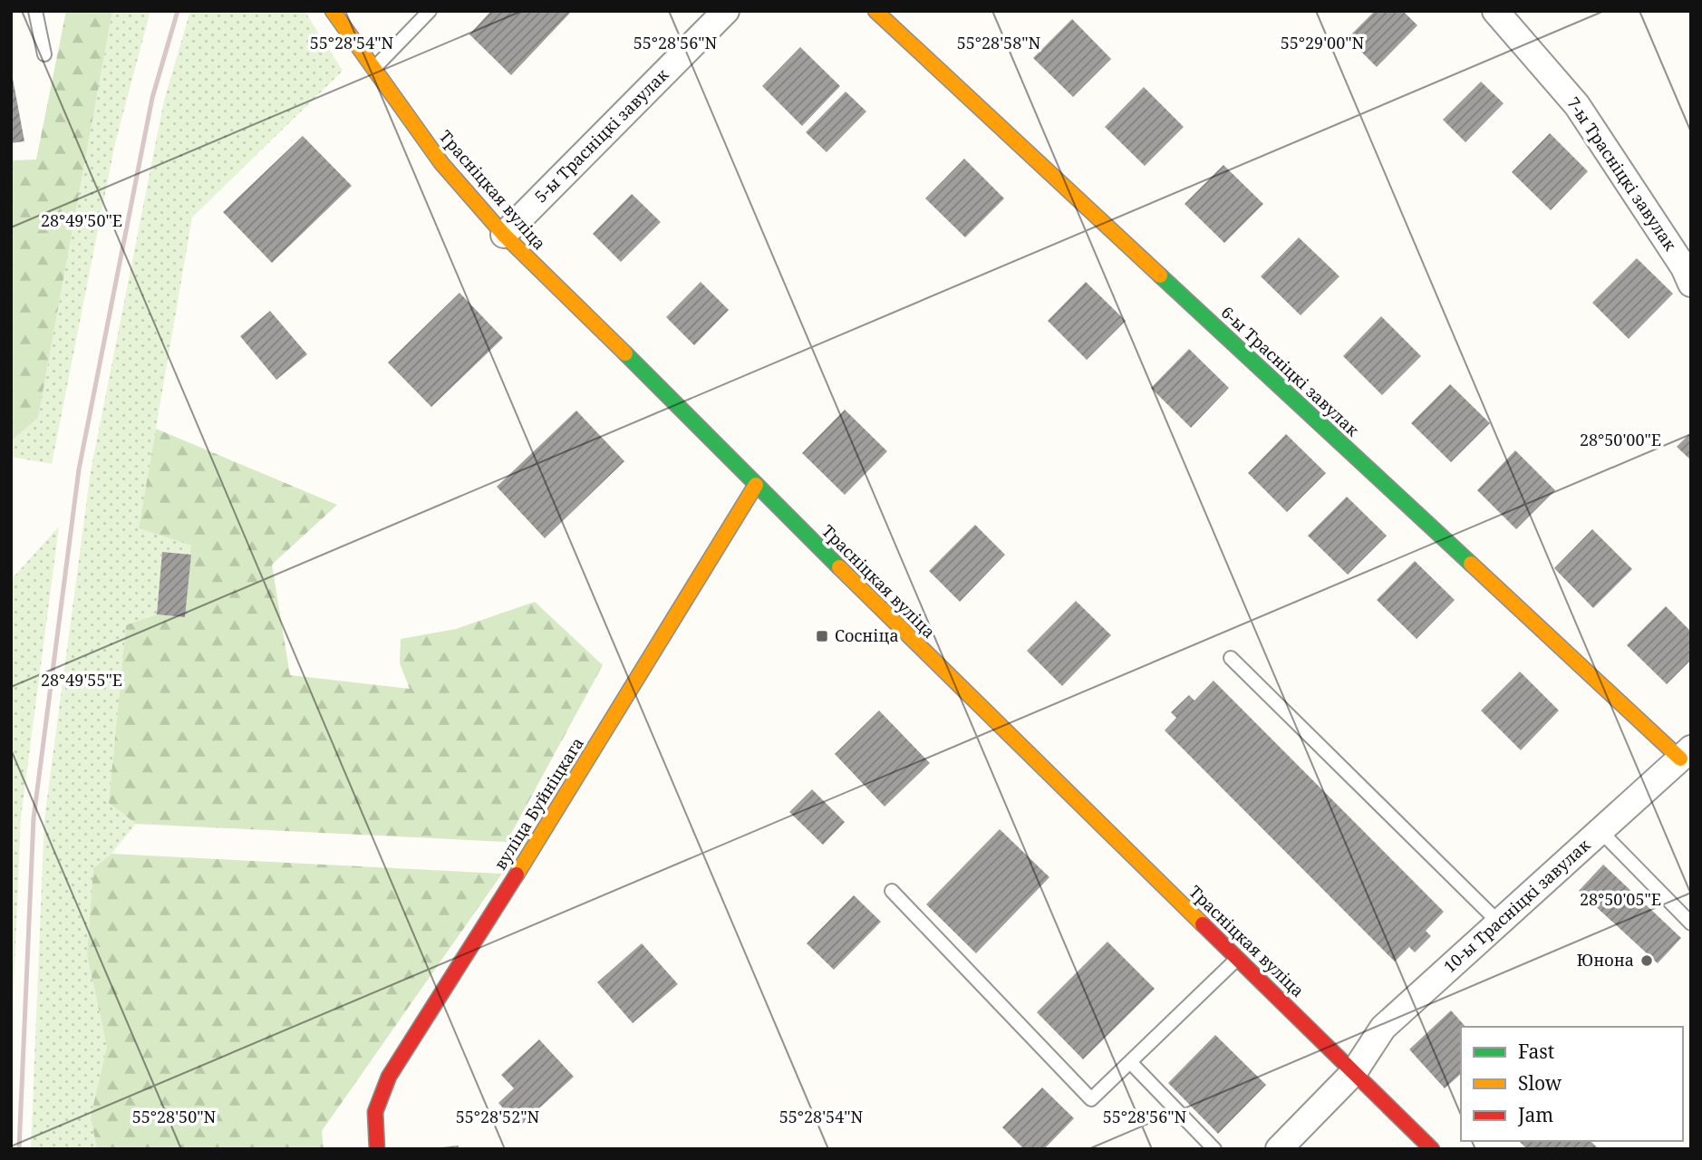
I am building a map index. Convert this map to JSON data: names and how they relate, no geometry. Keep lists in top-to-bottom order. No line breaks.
{"streets":{"street":["5-ы Трасніцкі завулак","7-ы Трасніцкі завулак","Трасніцкая вуліца","6-ы Трасніцкі завулак","вуліца Буйніцкага","10-ы Трасніцкі завулак"]},"crossings":[["5-ы Трасніцкі завулак","Трасніцкая вуліца"],["Трасніцкая вуліца","вуліца Буйніцкага"],["Трасніцкая вуліца","10-ы Трасніцкі завулак"],["6-ы Трасніцкі завулак","10-ы Трасніцкі завулак"]],"places":{"transit":["Сосніца"],"other":["Юнона"]},"legend":["Fast","Slow","Jam"],"coordinates":["55°28'54\"N","55°28'56\"N","55°28'58\"N","55°29'00\"N","28°49'50\"E","28°50'00\"E","28°49'55\"E","28°50'05\"E","55°28'50\"N","55°28'52\"N"]}
